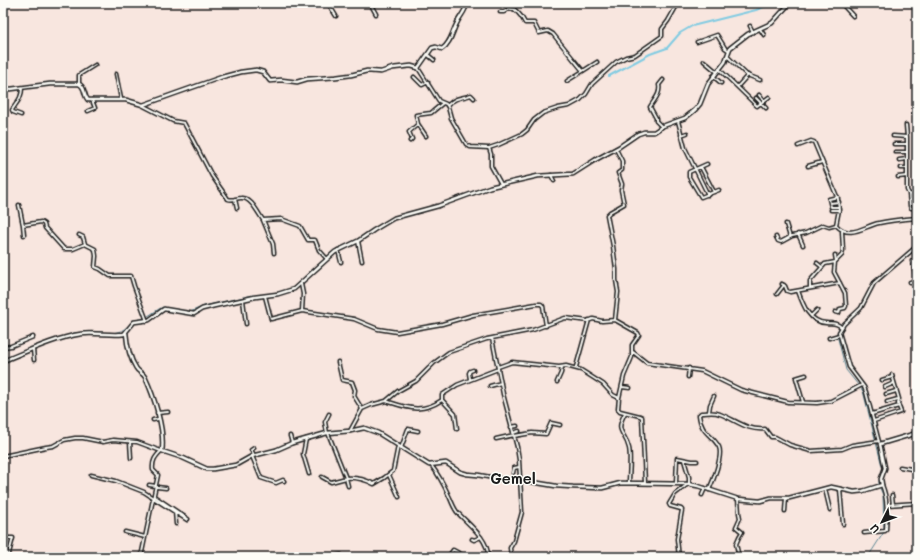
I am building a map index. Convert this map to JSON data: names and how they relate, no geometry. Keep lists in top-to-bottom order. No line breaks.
{"districts":["Gemel"],"north":"bottom left"}
